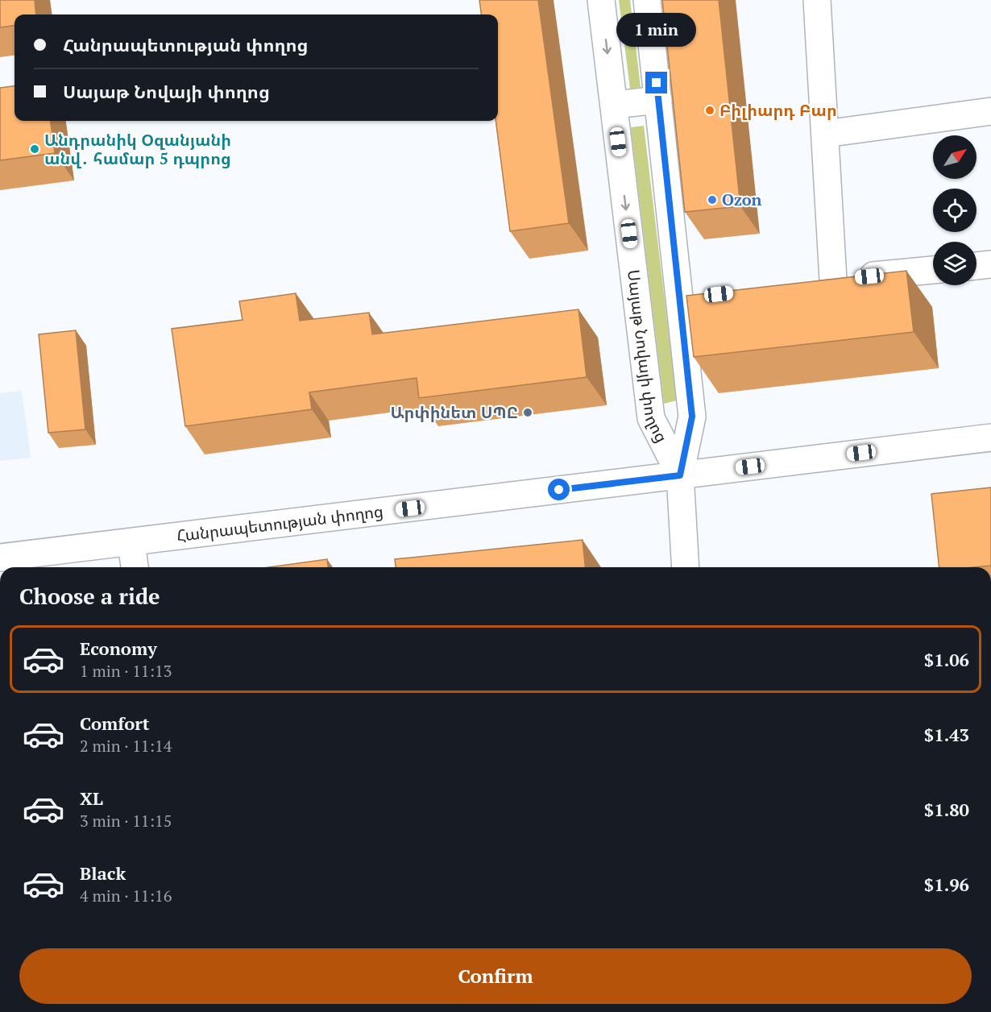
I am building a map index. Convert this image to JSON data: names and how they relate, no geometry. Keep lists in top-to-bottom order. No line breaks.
{"streets":{"street":["Սայաթ Նովայի փողոց","Հանրապետության փողոց"]},"crossings":[["Սայաթ Նովայի փողոց","Հանրապետության փողոց"]],"places":["Բիլիարդ Բար","Անդրանիկ Օզանյանի անվ․ համար 5 դպրոց","Ozon","Արփինետ ՍՊԸ"],"north":"top right","page":{"bubble":"1 min","banner":["Հանրապետության փողոց","Սայաթ Նովայի փողոց"],"heading":"Choose a ride","list":[{"name":"Economy","note":"1 min · 11:13","value":"$1.06"},{"name":"Comfort","note":"2 min · 11:14","value":"$1.43"},{"name":"XL","note":"3 min · 11:15","value":"$1.80"},{"name":"Black","note":"4 min · 11:16","value":"$1.96"}],"buttons":"Confirm"}}
